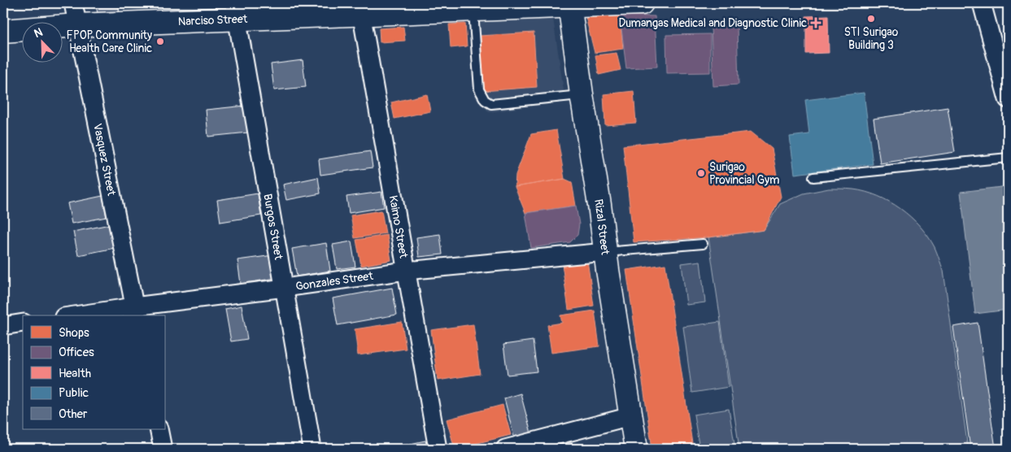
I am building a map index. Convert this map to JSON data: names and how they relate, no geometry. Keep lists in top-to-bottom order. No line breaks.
{"streets":{"street":["Narciso Street","Vasquez Street","Burgos Street","Kaimo Street","Rizal Street","Gonzales Street"]},"crossings":[["Narciso Street","Vasquez Street"],["Narciso Street","Burgos Street"],["Narciso Street","Kaimo Street"],["Narciso Street","Rizal Street"],["Vasquez Street","Gonzales Street"],["Burgos Street","Gonzales Street"],["Kaimo Street","Gonzales Street"],["Rizal Street","Gonzales Street"]],"places":{"other":["STI Surigao Building 3","FPOP Community Health Care Clinic","Surigao Provincial Gym"],"health":["Dumangas Medical and Diagnostic Clinic"]},"legend":["Shops","Offices","Health","Public","Other"],"north":"top left"}
